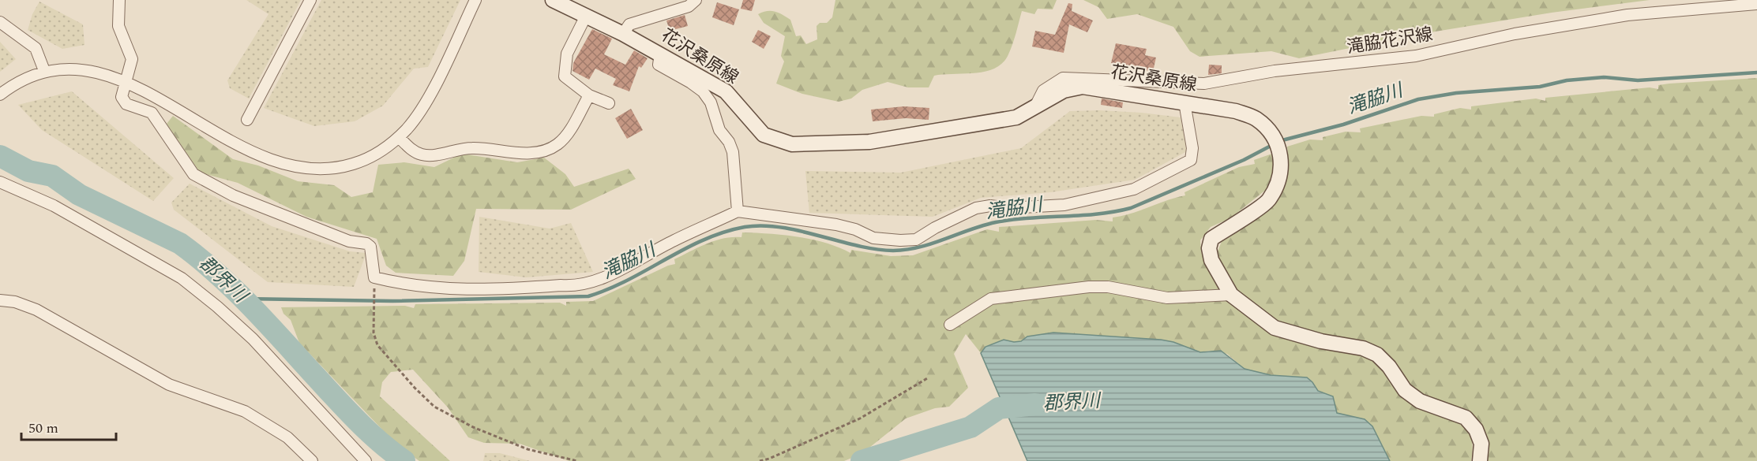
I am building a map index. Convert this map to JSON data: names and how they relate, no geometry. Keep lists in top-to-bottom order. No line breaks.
{"streets":{"main road":["花沢桑原線"],"street":["滝脇花沢線"]},"crossings":[["滝脇花沢線","花沢桑原線"]],"water":["滝脇川","郡界川"],"scale_bar":"50 m"}
